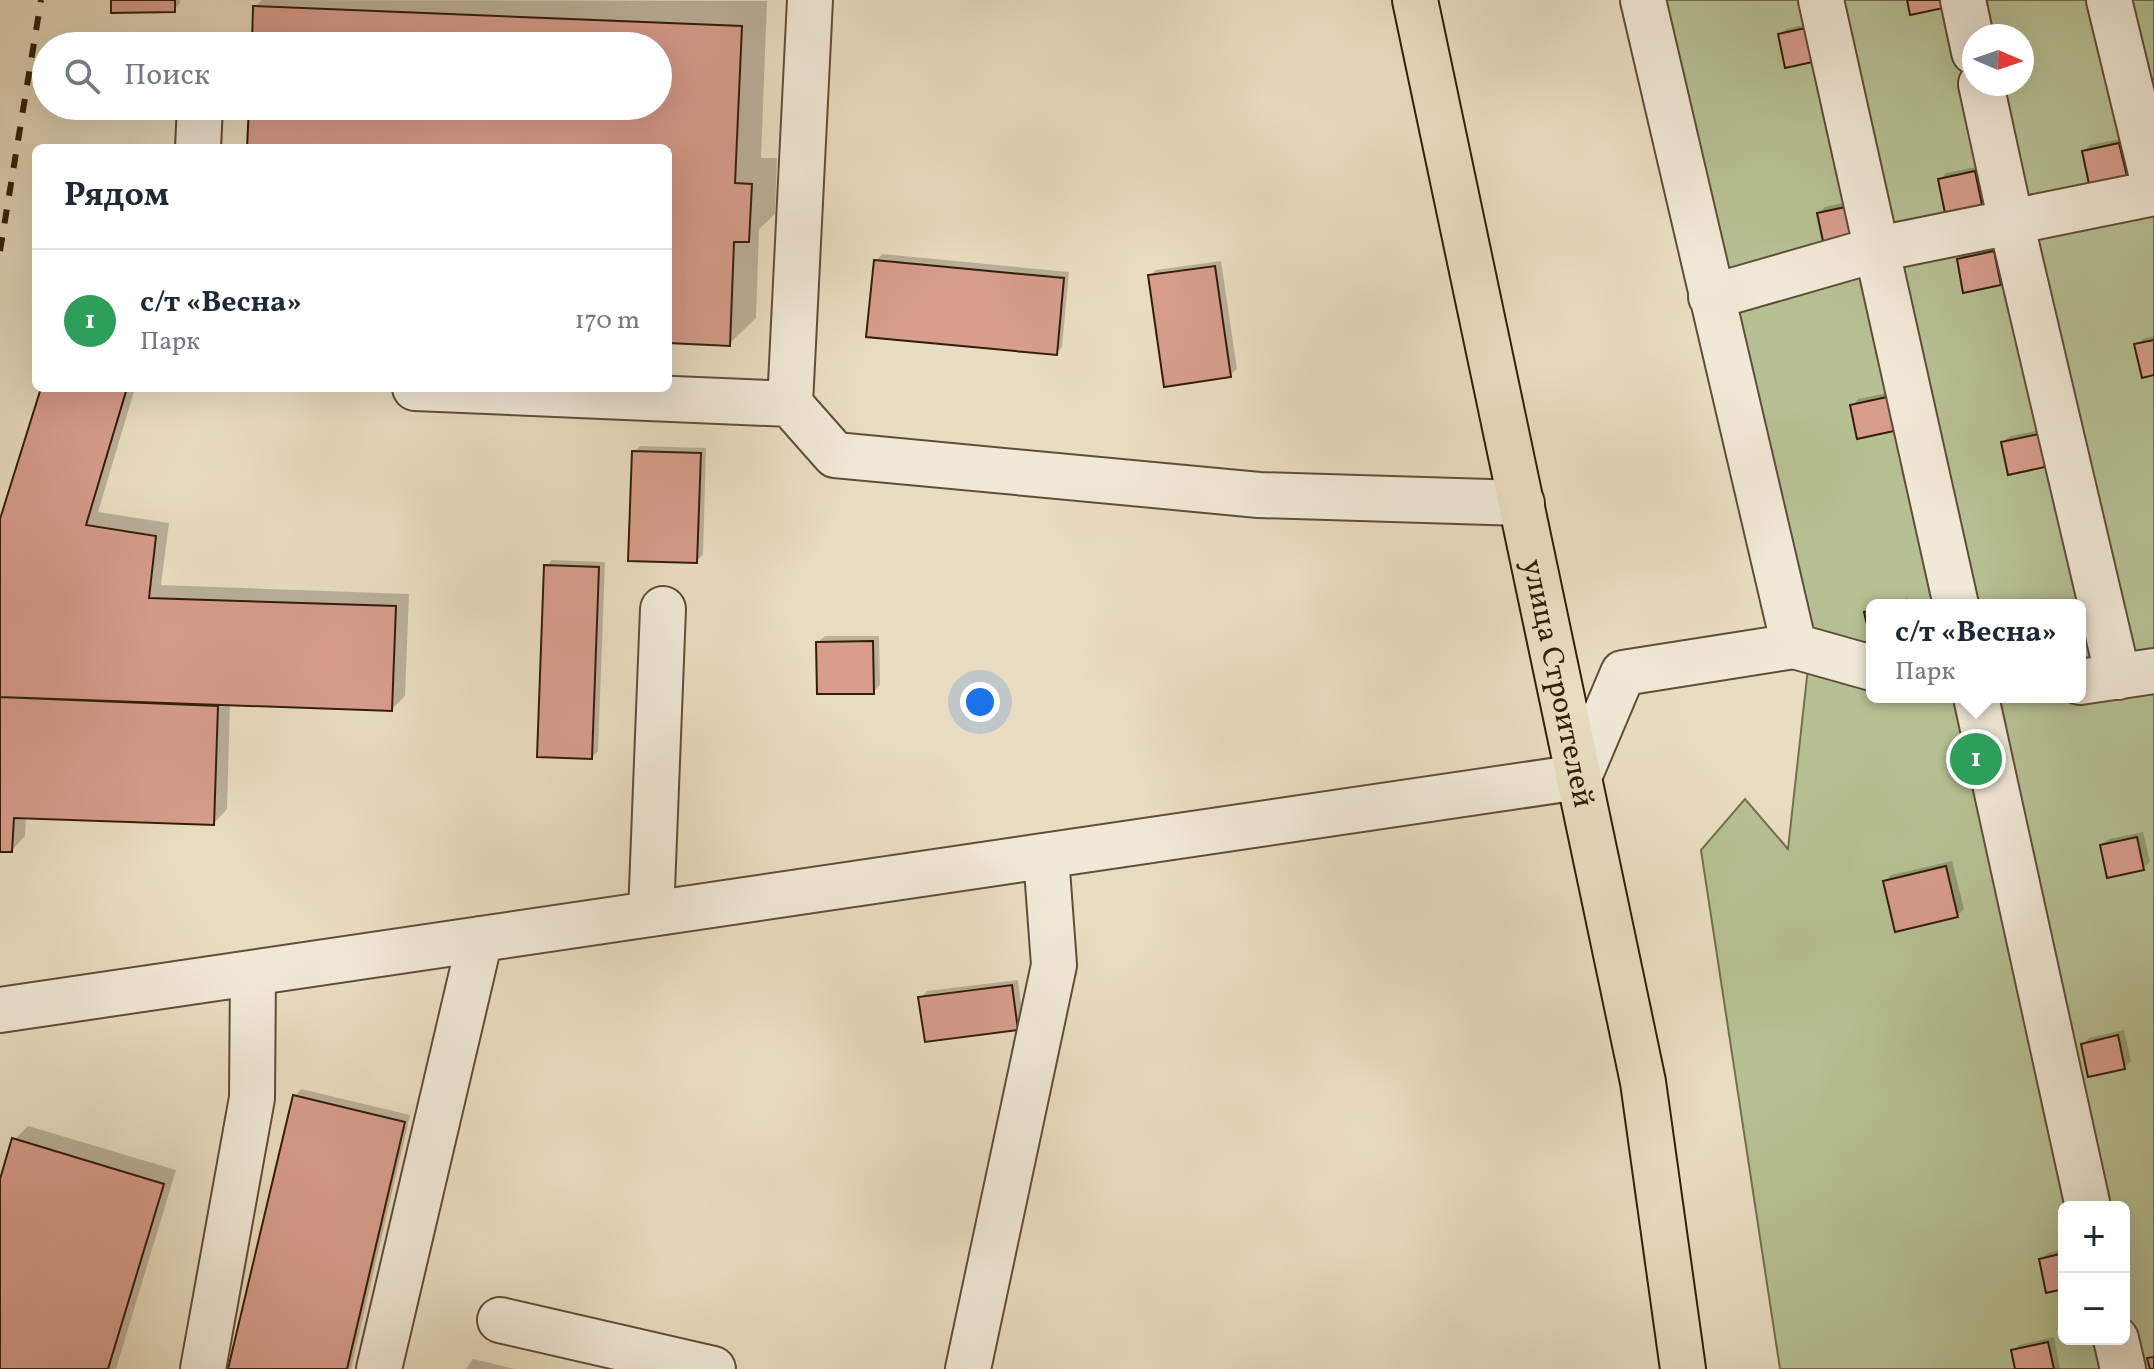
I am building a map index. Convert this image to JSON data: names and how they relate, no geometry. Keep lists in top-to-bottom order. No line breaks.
{"streets":{"main road":["улица Строителей"]},"north":"right","page":{"search":"Поиск","heading":"Рядом","list":[{"mark":"1","name":"с/т «Весна»","note":"Парк","value":"170 m"}],"popup":["с/т «Весна»","Парк"],"pins":"1","map_buttons":["+","−"]}}
